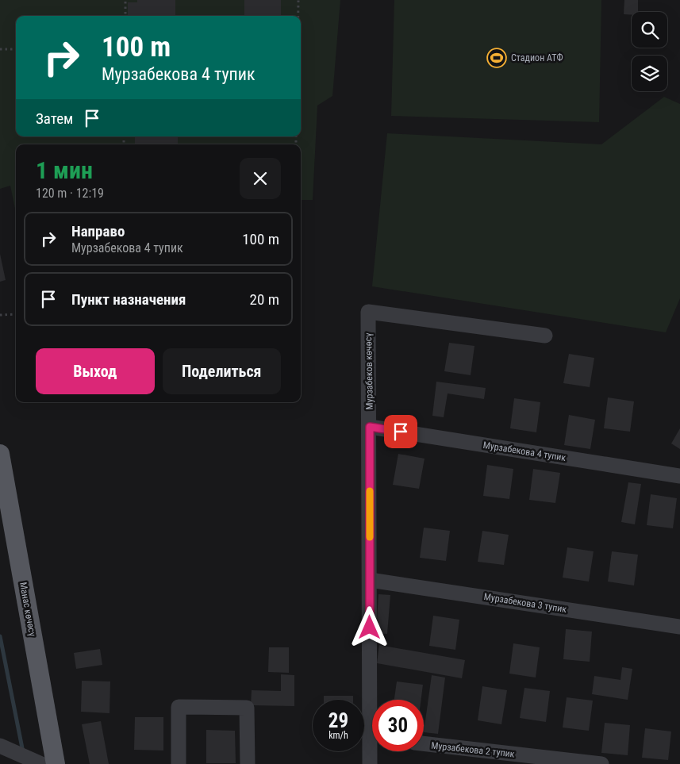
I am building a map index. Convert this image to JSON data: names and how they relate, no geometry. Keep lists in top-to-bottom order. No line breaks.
{"streets":{"main road":["Манас көчөсү"],"street":["Мурзабеков көчөсү","Мурзабекова 4 тупик","Мурзабекова 3 тупик","Мурзабекова 2 тупик"]},"crossings":[["Мурзабеков көчөсү","Мурзабекова 4 тупик"],["Мурзабеков көчөсү","Мурзабекова 3 тупик"]],"places":{"sports":["Стадион АТФ"]},"page":{"turn":["100 m","Мурзабекова 4 тупик"],"then":"Затем","heading":["1 мин","120 m · 12:19"],"list":[{"name":"Направо","note":"Мурзабекова 4 тупик","value":"100 m"},{"name":"Пункт назначения","value":"20 m"}],"buttons":["Выход","Поделиться"],"speed":"29 km/h","limit":"30"}}
